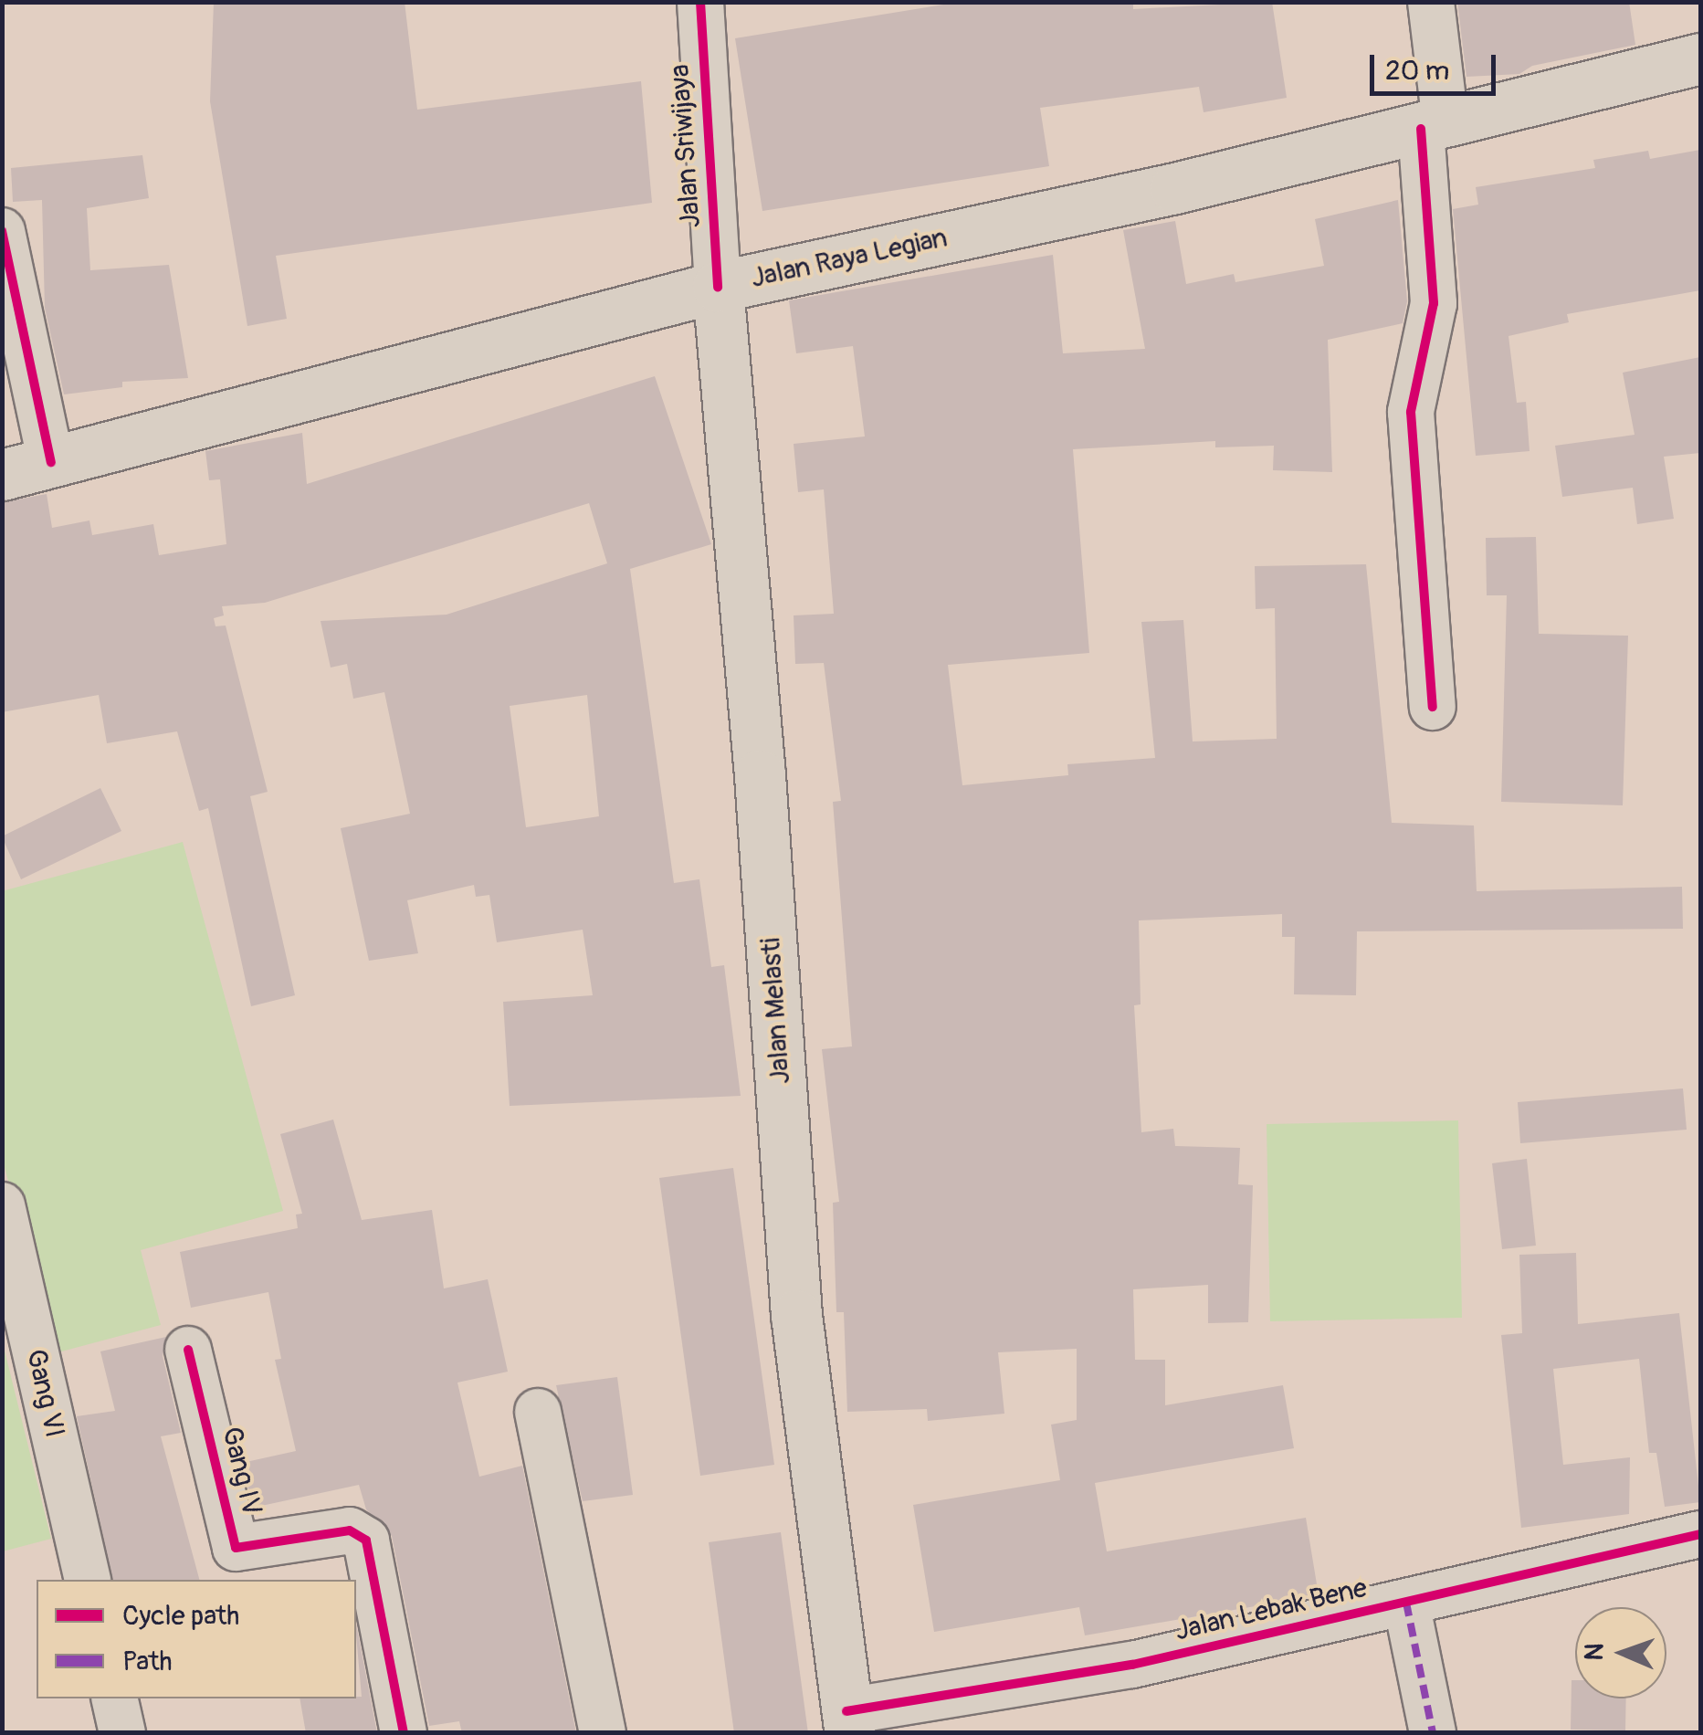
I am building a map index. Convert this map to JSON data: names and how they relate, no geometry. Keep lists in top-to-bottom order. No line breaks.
{"streets":{"main road":["Jalan Raya Legian","Jalan Melasti"],"street":["Jalan Sriwijaya","Gang VI","Gang IV","Jalan Lebak Bene"]},"crossings":[["Jalan Sriwijaya","Jalan Raya Legian"],["Jalan Sriwijaya","Jalan Melasti"],["Jalan Raya Legian","Jalan Melasti"],["Jalan Melasti","Jalan Lebak Bene"]],"legend":["Cycle path","Path"],"scale_bar":"20 m","north":"left"}
